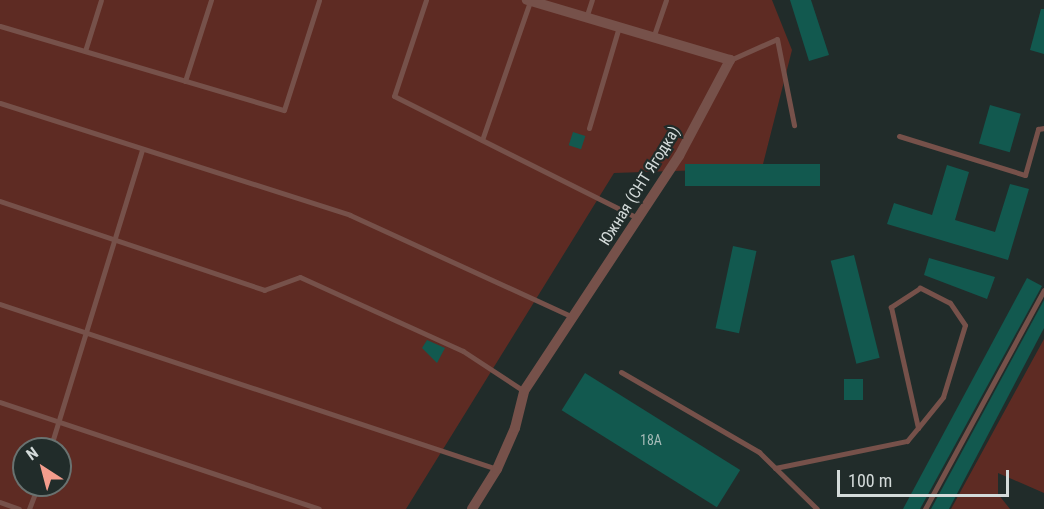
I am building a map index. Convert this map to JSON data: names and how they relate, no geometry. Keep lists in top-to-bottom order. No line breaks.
{"streets":{"street":["Южная (СНТ Ягодка)"]},"house_numbers":["18А"],"scale_bar":"100 m","north":"top left"}
